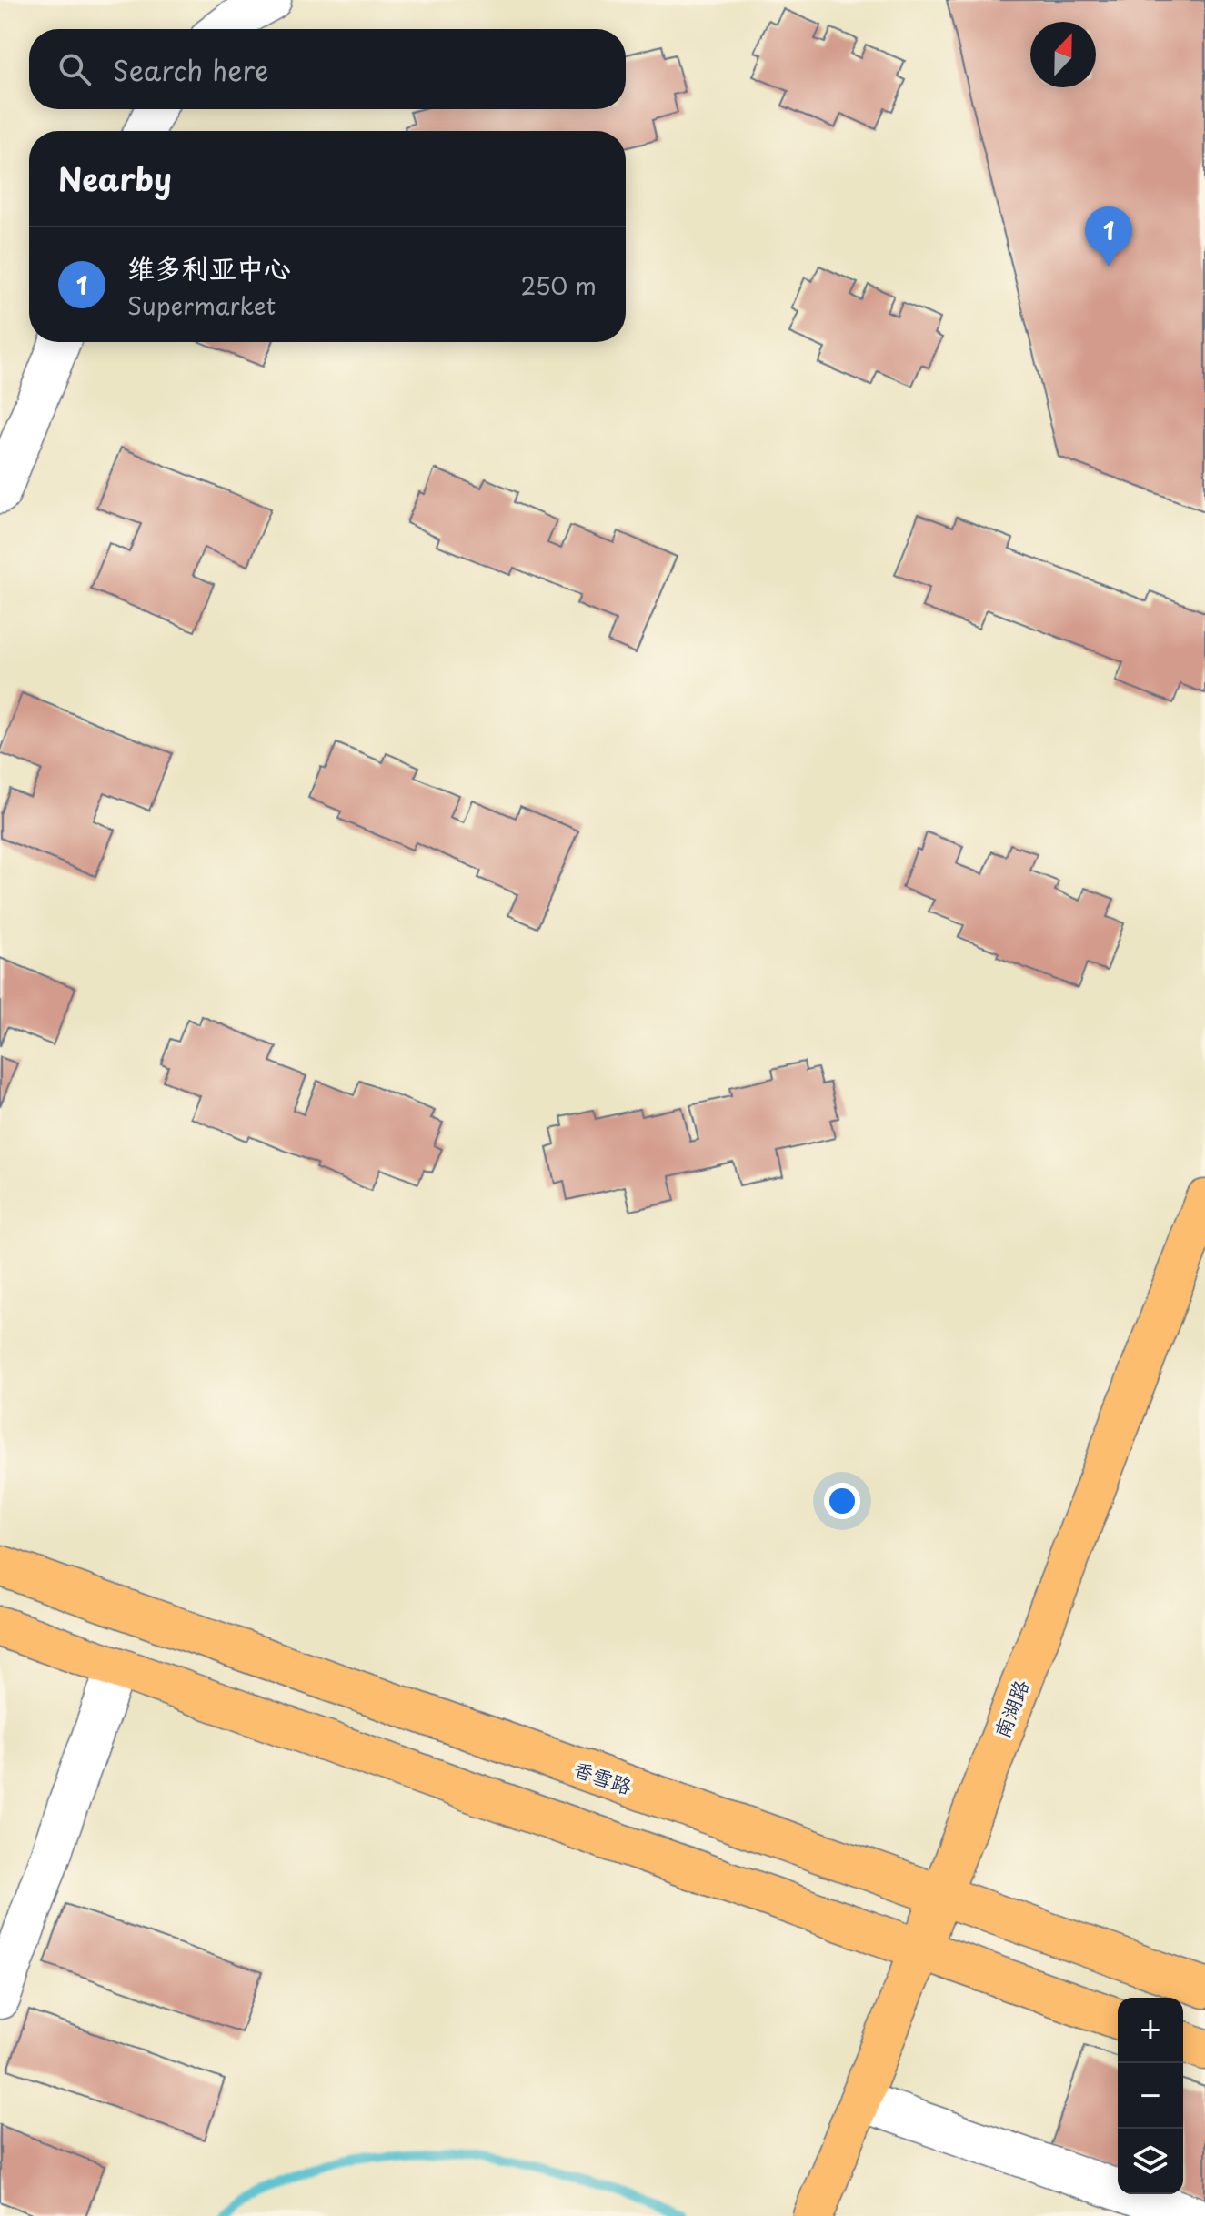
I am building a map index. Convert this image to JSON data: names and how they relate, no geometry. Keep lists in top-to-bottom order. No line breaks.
{"streets":{"main road":["南湖路","香雪路"]},"crossings":[["南湖路","香雪路"]],"north":"top","page":{"search":"Search here","heading":"Nearby","pins":"1","list":[{"mark":"1","name":"维多利亚中心","note":"Supermarket","value":"250 m"}],"map_buttons":["+","−"]}}
